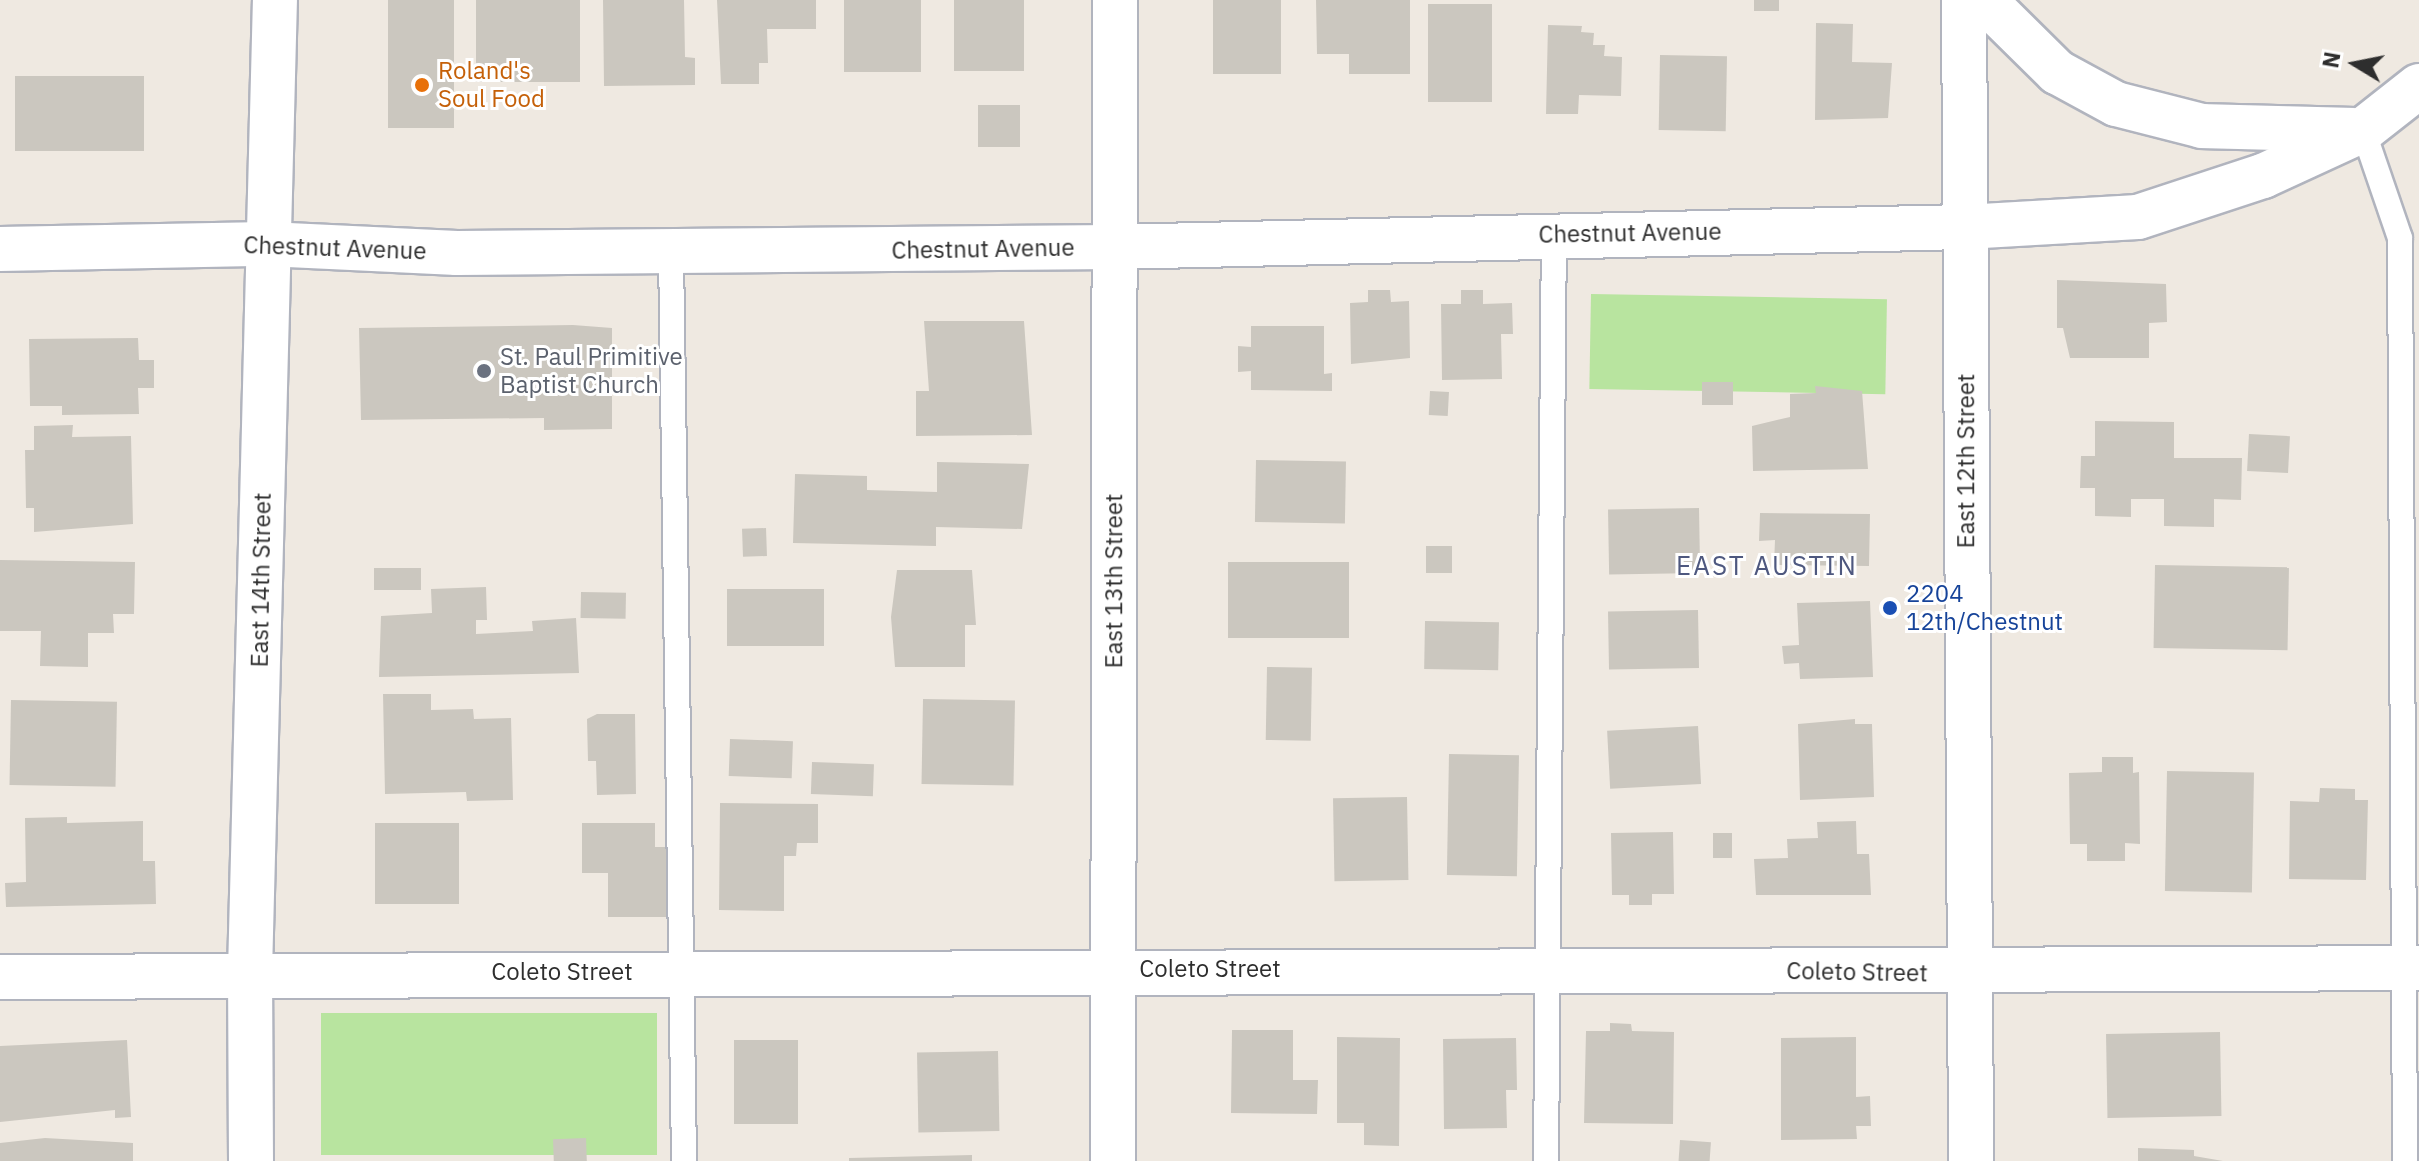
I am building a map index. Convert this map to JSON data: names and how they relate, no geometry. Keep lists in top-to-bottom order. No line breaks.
{"streets":{"street":["Chestnut Avenue","East 12th Street","East 14th Street","East 13th Street","Coleto Street"]},"crossings":[["Chestnut Avenue","East 12th Street"],["Chestnut Avenue","East 14th Street"],["Chestnut Avenue","East 13th Street"],["East 12th Street","Coleto Street"],["East 14th Street","Coleto Street"],["East 13th Street","Coleto Street"]],"districts":["EAST AUSTIN"],"places":["Roland's Soul Food","St. Paul Primitive Baptist Church","2204 12th/Chestnut"],"north":"left"}
